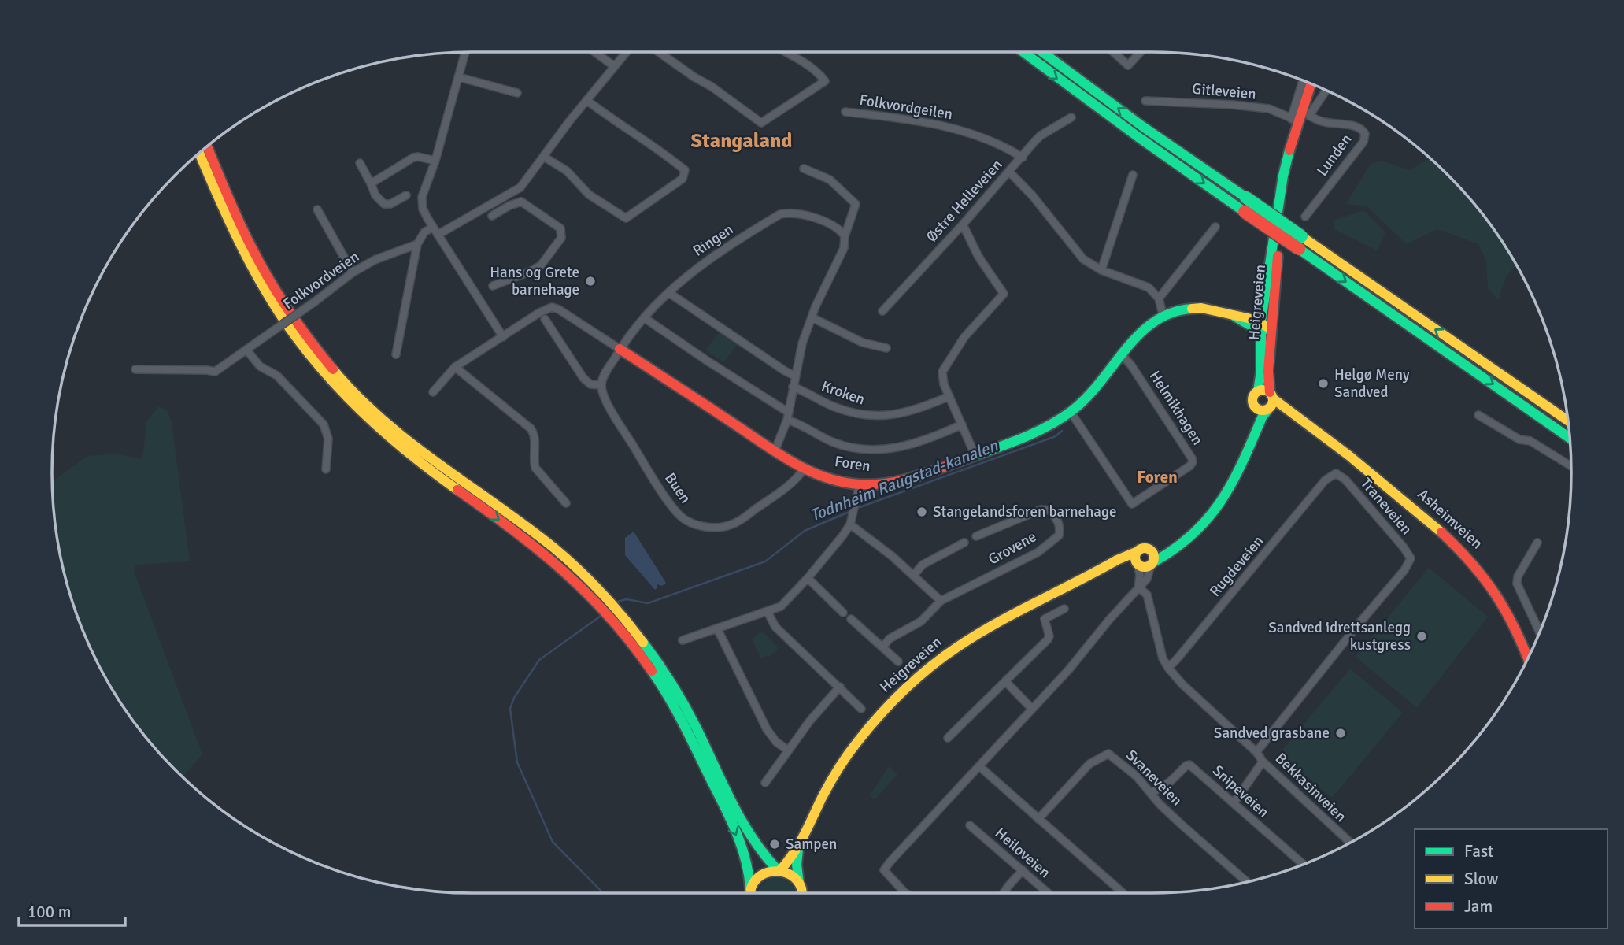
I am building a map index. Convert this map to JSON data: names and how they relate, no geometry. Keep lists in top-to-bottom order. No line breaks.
{"streets":{"main road":["Heigreveien","Foren","Asheimveien"],"street":["Gitleveien","Folkvordgeilen","Lunden","Østre Helleveien","Ringen","Folkvordveien","Kroken","Helmikhagen","Buen","Traneveien","Grovene","Rugdeveien","Svaneveien","Bekkasinveien","Snipeveien","Heiloveien"]},"crossings":[["Gitleveien","Heigreveien"],["Folkvordgeilen","Østre Helleveien"],["Ringen","Foren"],["Heigreveien","Foren"],["Heigreveien","Asheimveien"],["Helmikhagen","Foren"],["Foren","Buen"],["Traneveien","Rugdeveien"],["Traneveien","Bekkasinveien"],["Rugdeveien","Bekkasinveien"],["Svaneveien","Snipeveien"]],"districts":["Stangaland","Foren"],"water":["Todnheim Raugstad-kanalen"],"places":["Hans og Grete barnehage","Helgø Meny Sandved","Stangelandsforen barnehage","Sandved idrettsanlegg kustgress","Sandved grasbane","Sampen"],"legend":["Fast","Slow","Jam"],"scale_bar":"100 m"}
